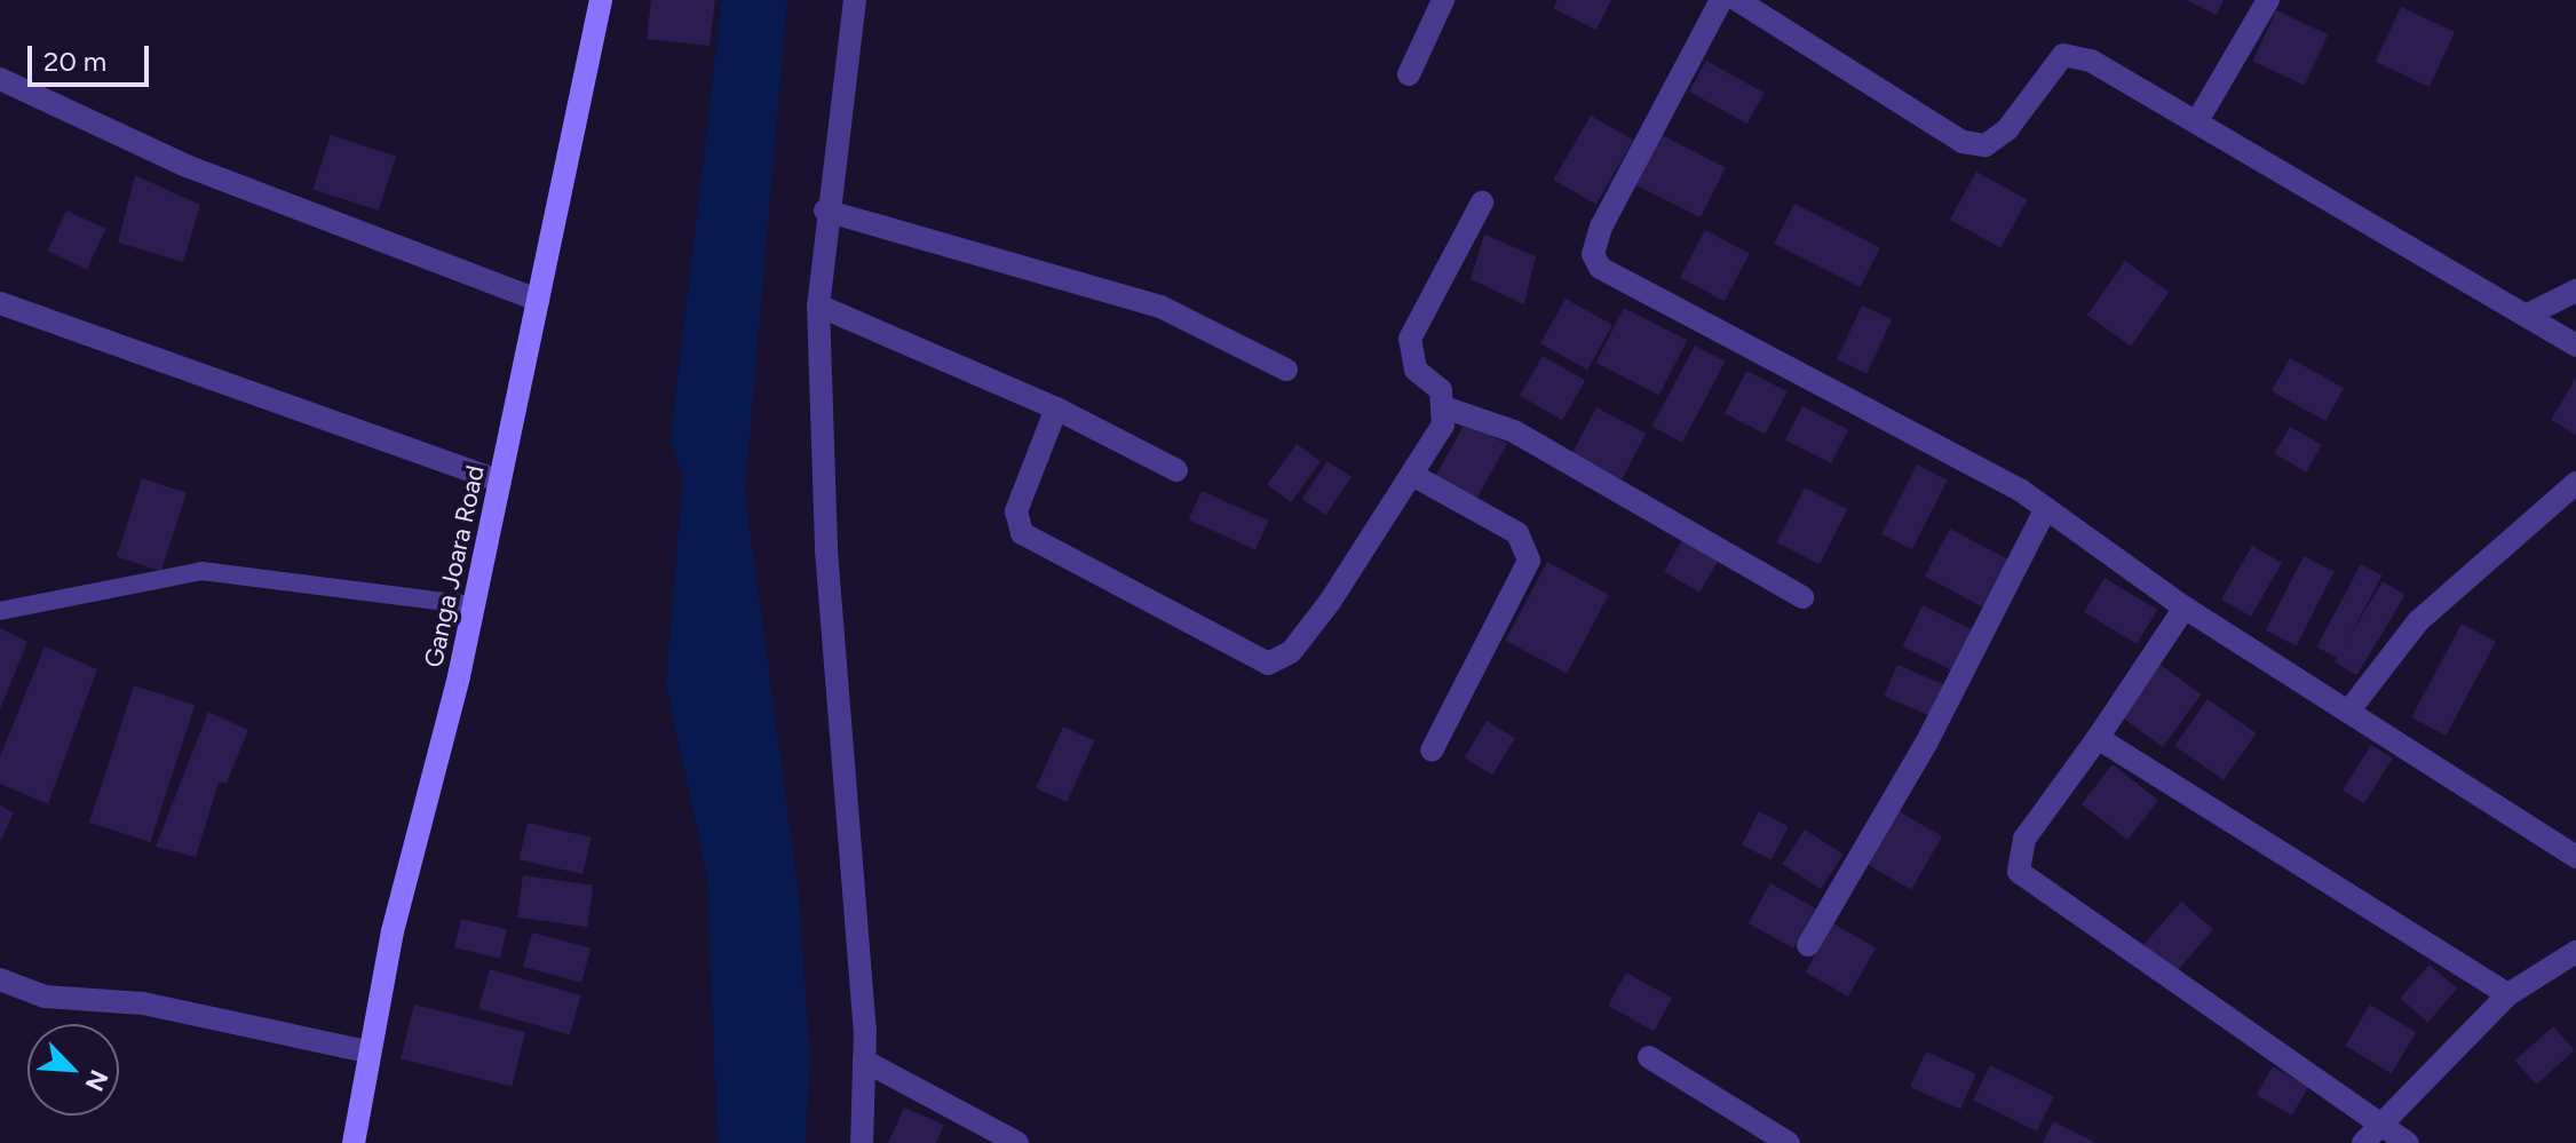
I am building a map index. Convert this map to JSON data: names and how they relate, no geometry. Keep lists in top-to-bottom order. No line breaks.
{"streets":{"main road":["Ganga Joara Road"]},"scale_bar":"20 m","north":"bottom right"}
